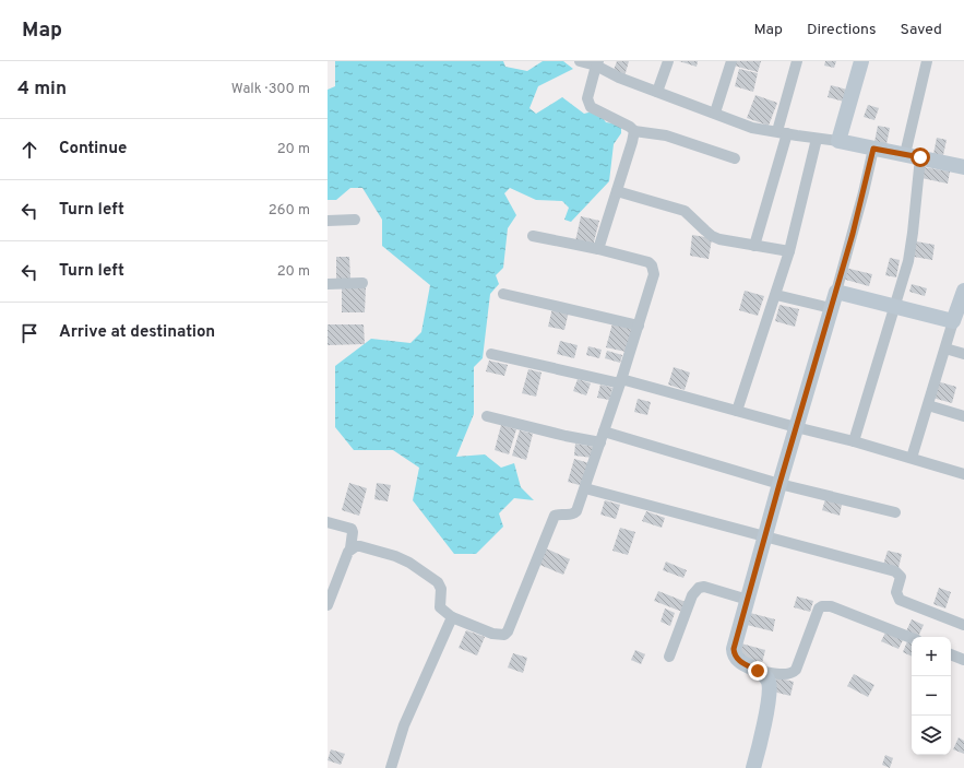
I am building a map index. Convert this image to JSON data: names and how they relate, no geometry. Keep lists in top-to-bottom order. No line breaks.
{"page":{"header":"Map","nav":["Map","Directions","Saved"],"heading":["4 min","Walk · 300 m"],"list":[["Continue","20 m"],["Turn left","260 m"],["Turn left","20 m"],"Arrive at destination"],"map_buttons":["+","−"]}}
